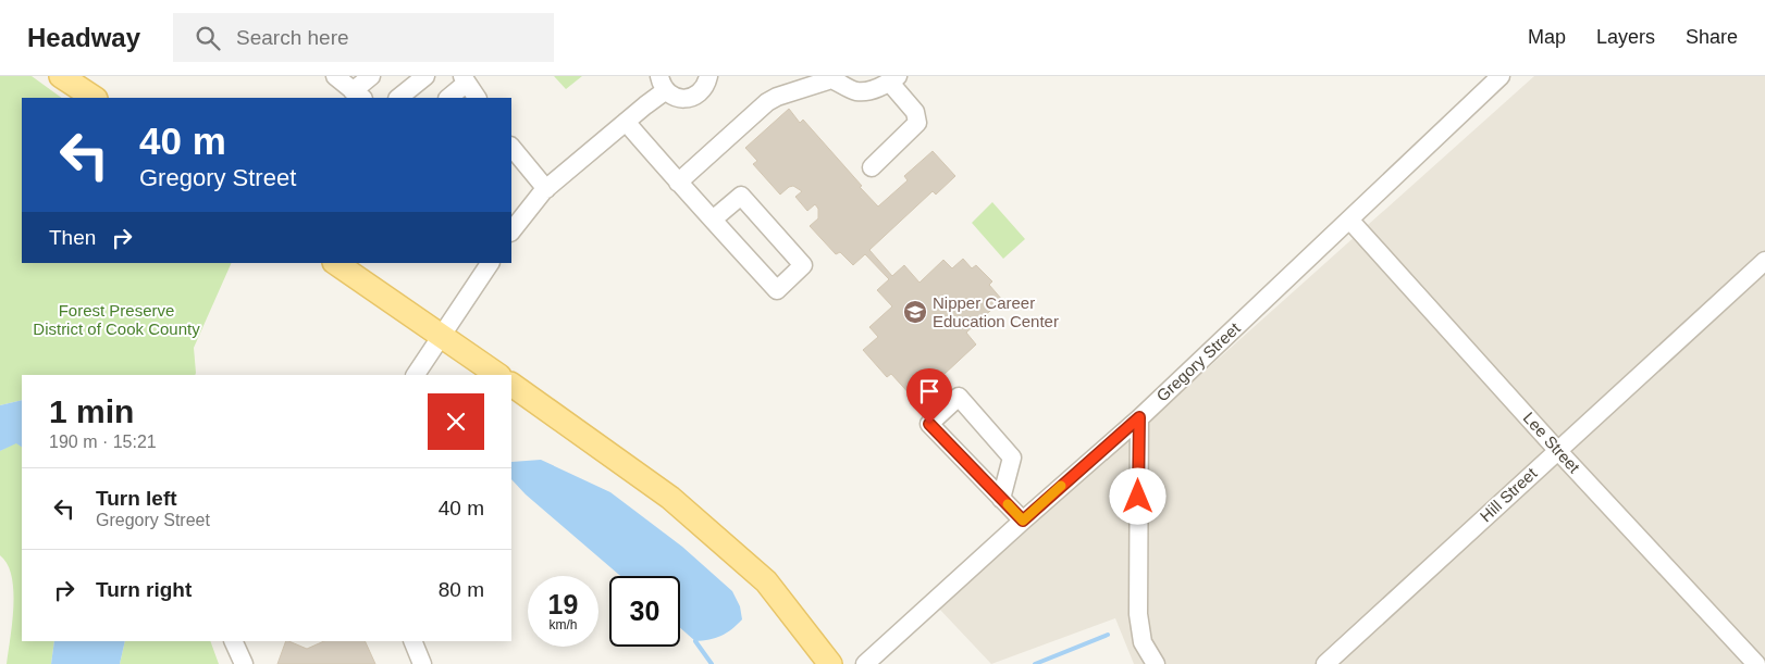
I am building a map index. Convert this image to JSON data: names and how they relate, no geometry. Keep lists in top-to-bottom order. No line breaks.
{"streets":{"street":["Gregory Street","Lee Street","Hill Street"]},"crossings":[["Gregory Street","Lee Street"],["Lee Street","Hill Street"]],"parks":["Forest Preserve District of Cook County"],"places":{"school or university":["Nipper Career Education Center"]},"page":{"header":"Headway","search":"Search here","nav":["Map","Layers","Share"],"turn":["40 m","Gregory Street"],"then":"Then","heading":["1 min","190 m · 15:21"],"list":[{"name":"Turn left","note":"Gregory Street","value":"40 m"},{"name":"Turn right","value":"80 m"}],"speed":"19 km/h","limit":"30"}}
